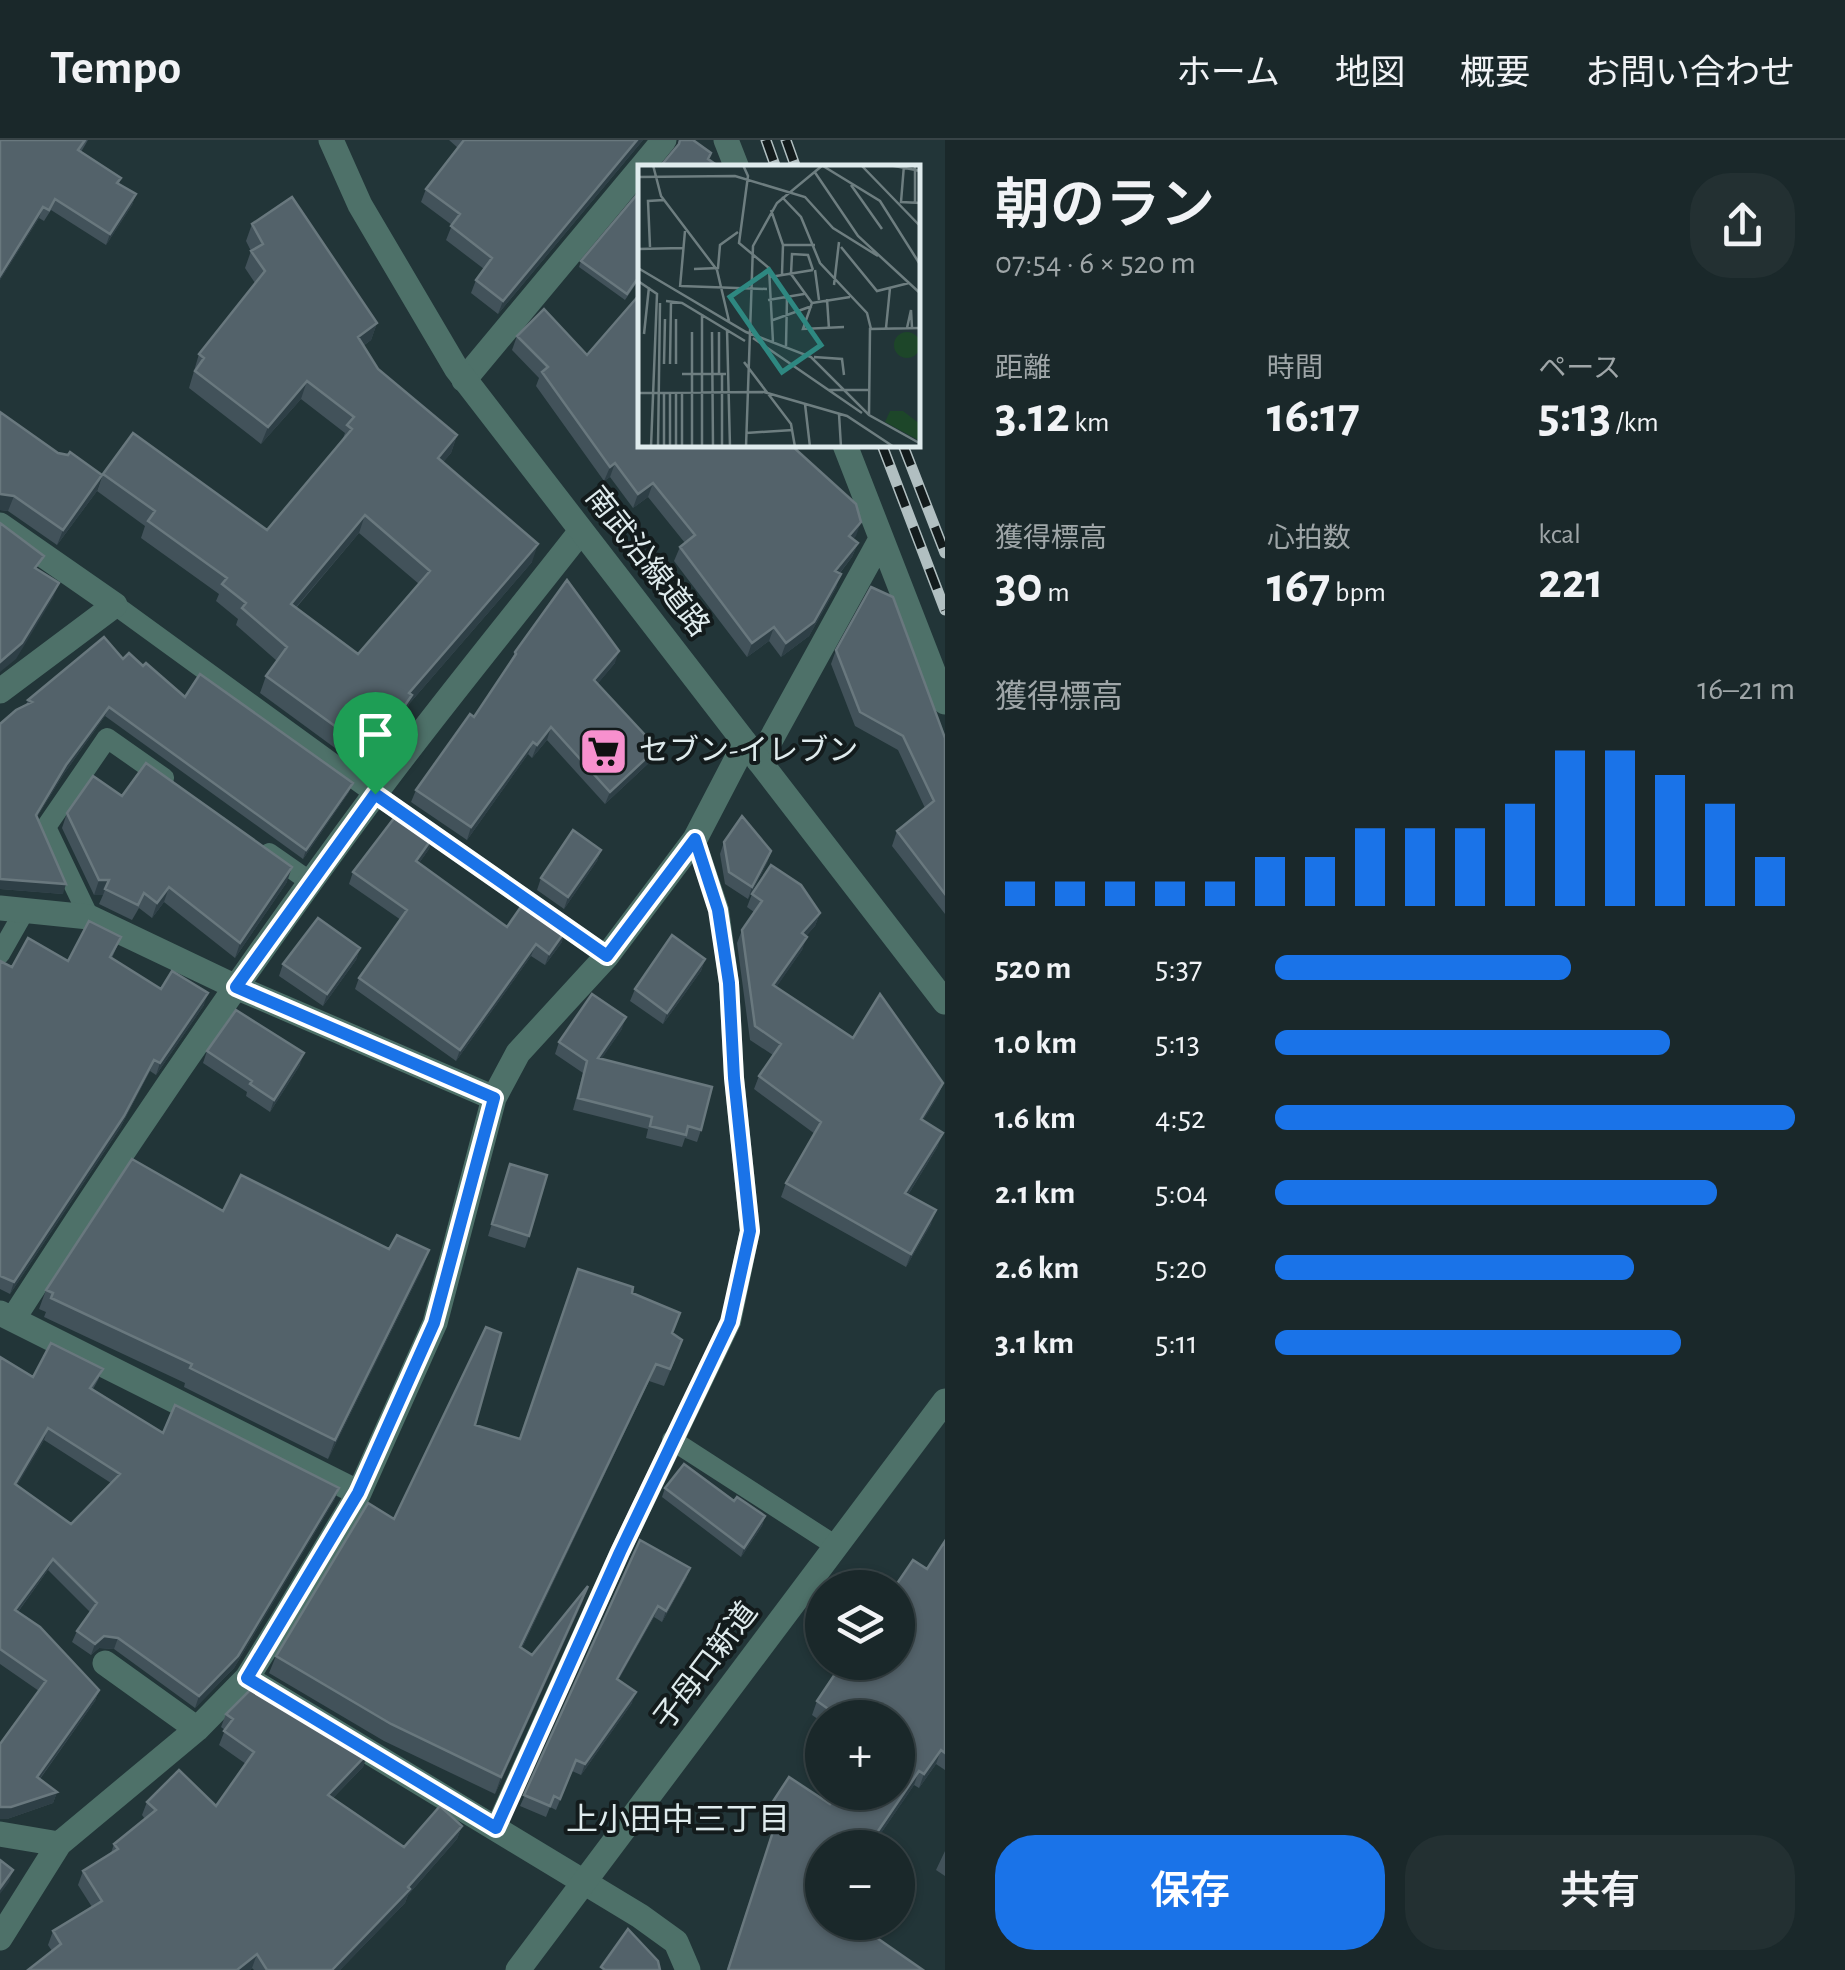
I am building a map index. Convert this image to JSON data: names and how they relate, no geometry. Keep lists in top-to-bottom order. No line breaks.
{"streets":{"street":["南武沿線道路","子母口新道"]},"districts":["上小田中三丁目"],"places":{"supermarket":["セブン-イレブン"]},"page":{"header":"Tempo","nav":["ホーム","地図","概要","お問い合わせ"],"heading":["朝のラン","07:54 · 6 × 520 m"],"stats":[["距離","3.12 km"],["時間","16:17"],["ペース","5:13 /km"],["獲得標高","30 m"],["心拍数","167 bpm"],["kcal","221"]],"chart":["獲得標高","16–21 m"],"list":[{"name":"520 m","note":"5:37"},{"name":"1.0 km","note":"5:13"},{"name":"1.6 km","note":"4:52"},{"name":"2.1 km","note":"5:04"},{"name":"2.6 km","note":"5:20"},{"name":"3.1 km","note":"5:11"}],"map_buttons":["+","−"],"buttons":["保存","共有"]}}
